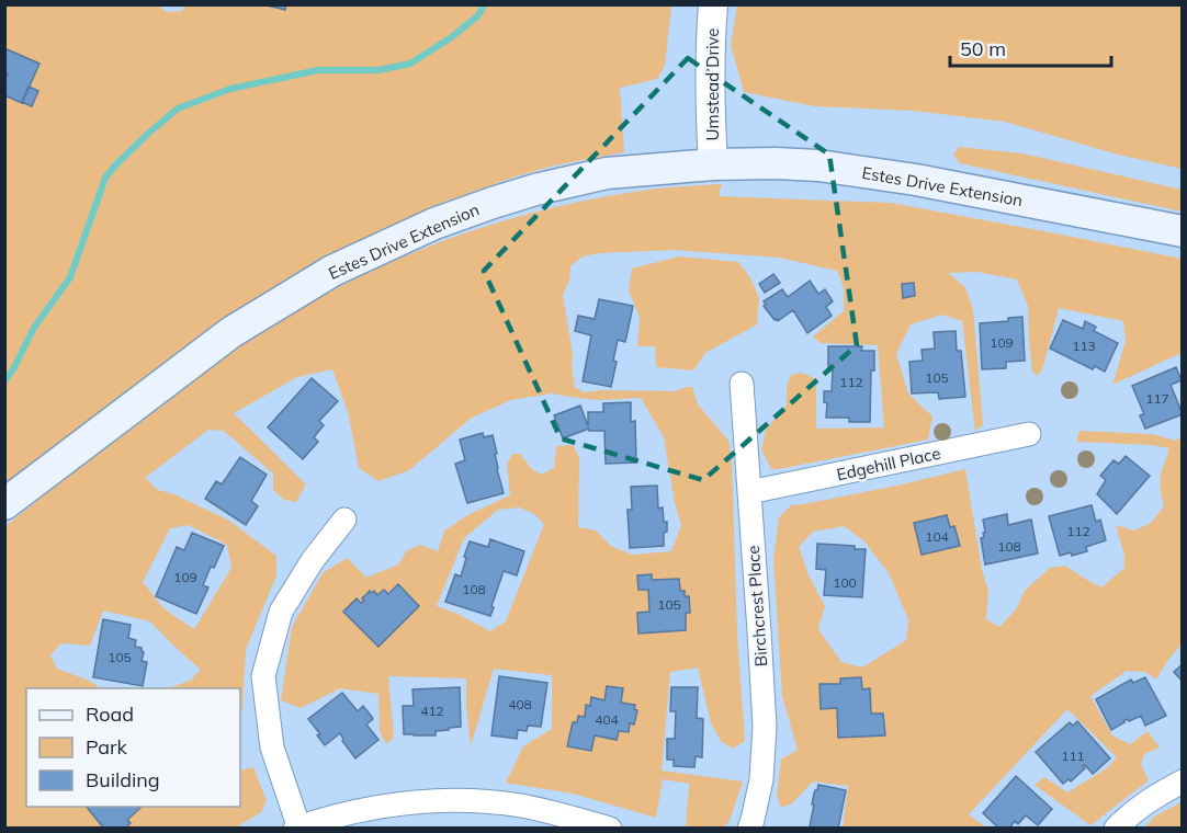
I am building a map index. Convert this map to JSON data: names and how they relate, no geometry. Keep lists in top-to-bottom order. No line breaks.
{"streets":{"main road":["Estes Drive Extension"],"street":["Umstead Drive","Edgehill Place","Birchcrest Place"]},"crossings":[["Umstead Drive","Estes Drive Extension"],["Edgehill Place","Birchcrest Place"]],"house_numbers":["109","113","105","112","117","112","104","108","109","100","108","105","105","408","412","404","111"],"legend":["Road","Park","Building"],"scale_bar":"50 m"}
